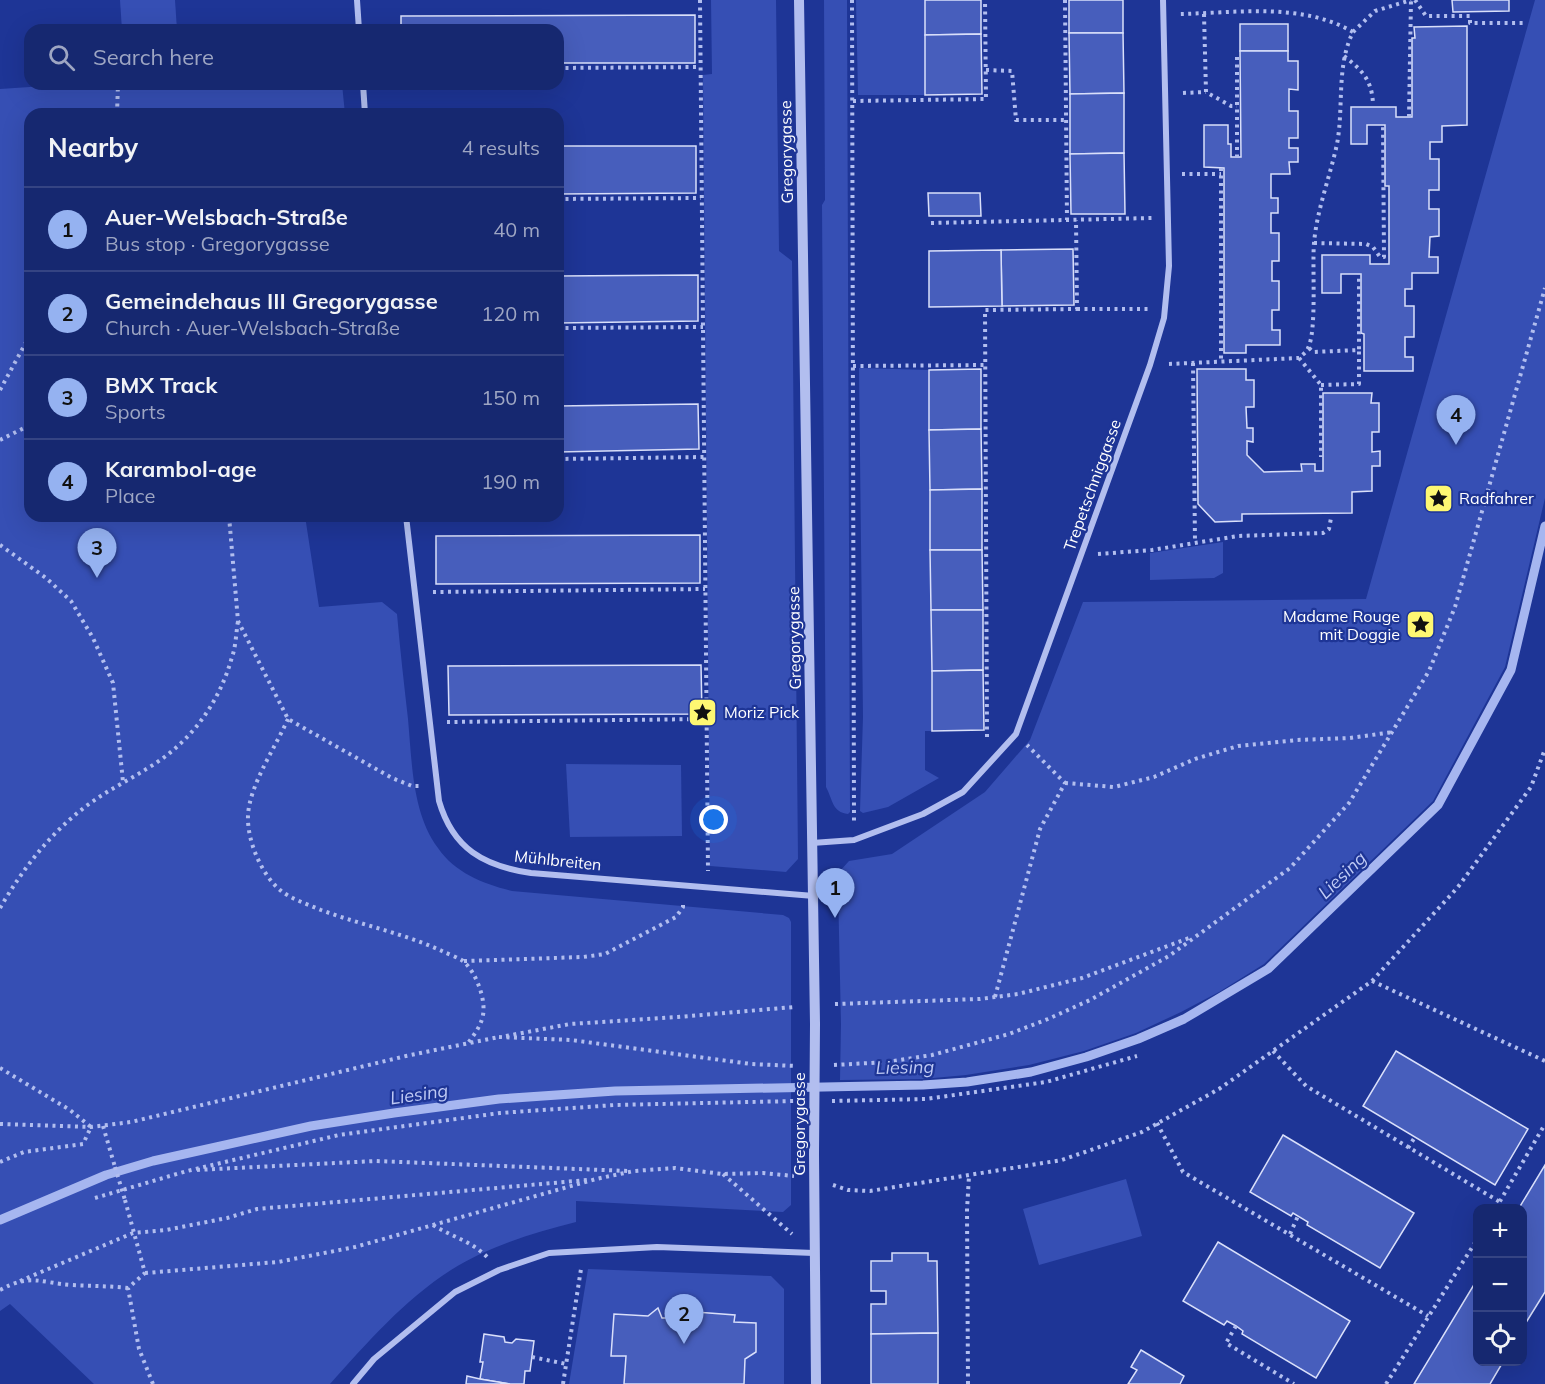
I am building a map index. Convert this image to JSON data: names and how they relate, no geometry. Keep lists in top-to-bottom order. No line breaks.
{"streets":{"street":["Gregorygasse","Trepetschniggasse","Mühlbreiten"]},"crossings":[["Gregorygasse","Trepetschniggasse"],["Gregorygasse","Mühlbreiten"]],"water":["Liesing"],"places":{"place":["Radfahrer","Madame Rouge mit Doggie","Moriz Pick"]},"page":{"search":"Search here","heading":["Nearby","4 results"],"list":[{"mark":"1","name":"Auer-Welsbach-Straße","note":"Bus stop · Gregorygasse","value":"40 m"},{"mark":"2","name":"Gemeindehaus III Gregorygasse","note":"Church · Auer-Welsbach-Straße","value":"120 m"},{"mark":"3","name":"BMX Track","note":"Sports","value":"150 m"},{"mark":"4","name":"Karambol-age","note":"Place","value":"190 m"}],"pins":["4","3","1","2"],"map_buttons":["+","−"]}}
